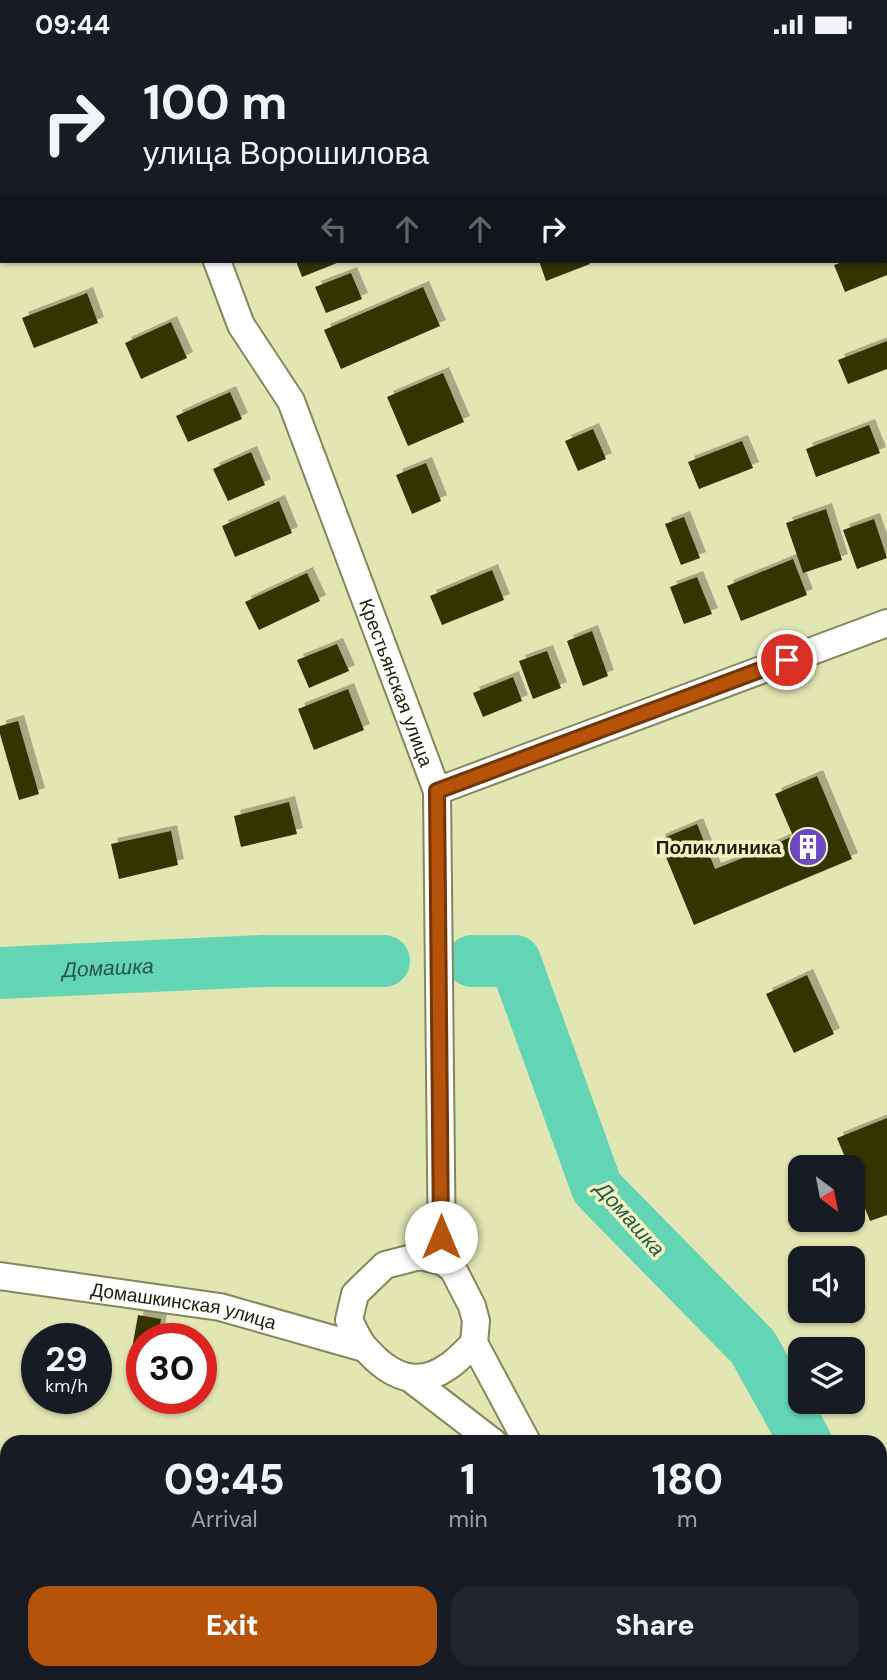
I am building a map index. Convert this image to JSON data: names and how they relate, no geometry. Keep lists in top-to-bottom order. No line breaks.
{"streets":{"street":["Крестьянская улица","Домашкинская улица"]},"crossings":[["Крестьянская улица","Домашкинская улица"]],"water":["Домашка"],"places":{"building":["Поликлиника"]},"north":"bottom right","page":{"status":"09:44","turn":["100 m","улица Ворошилова"],"speed":"29 km/h","limit":"30","eta":["09:45","Arrival","1","min","180","m"],"buttons":["Exit","Share"]}}
